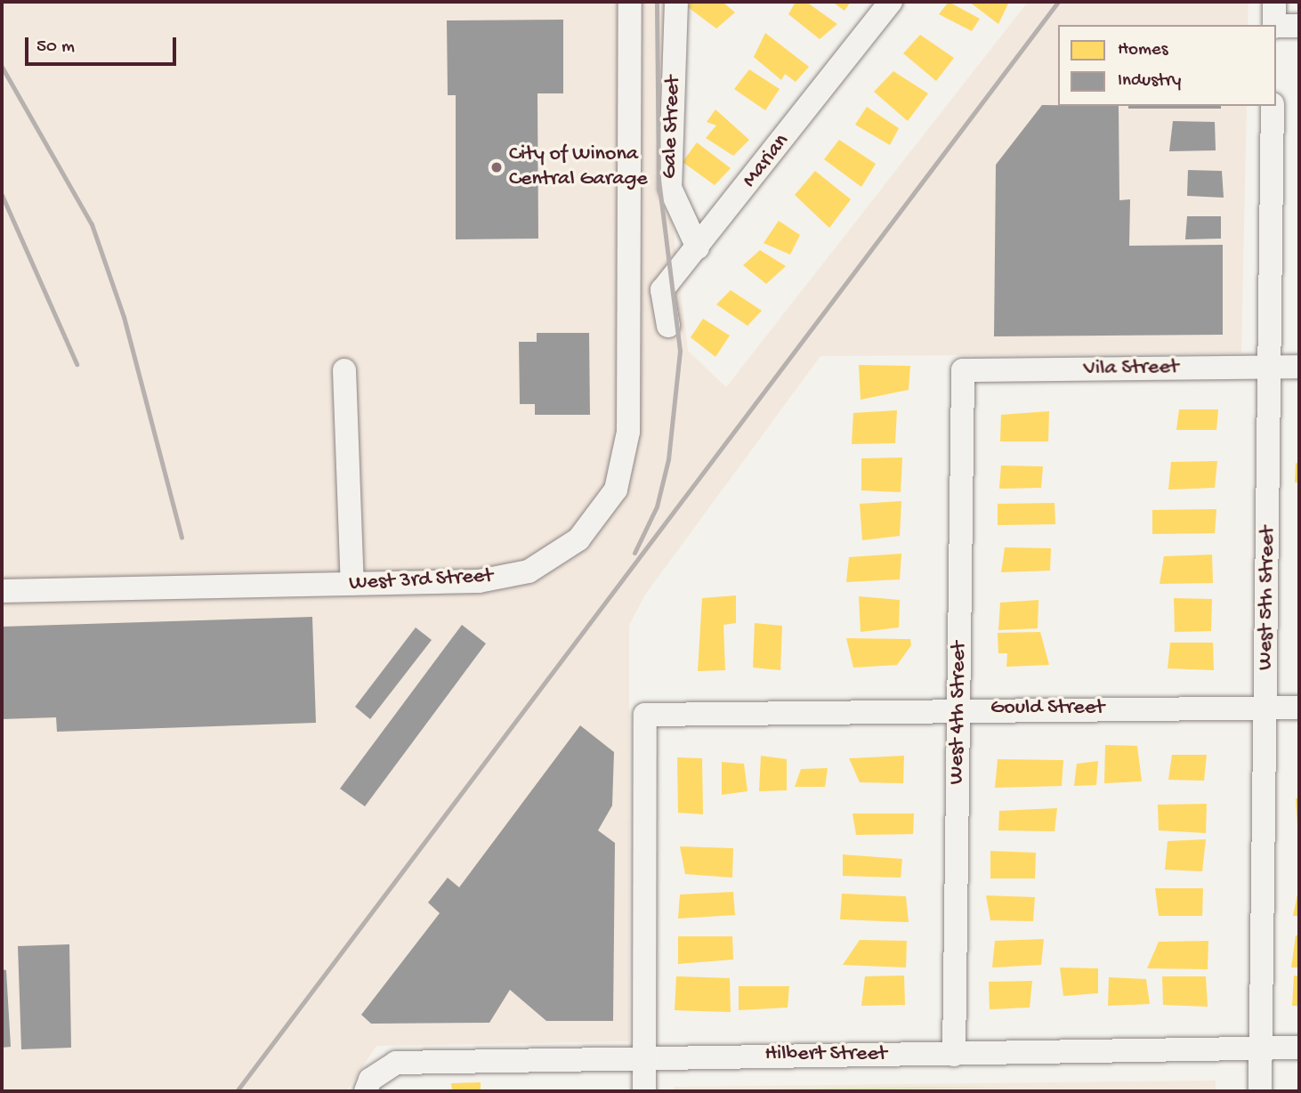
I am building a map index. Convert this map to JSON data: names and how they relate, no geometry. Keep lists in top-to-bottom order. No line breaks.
{"streets":{"street":["Gale Street","Marian","Vila Street","West 3rd Street","West 5th Street","Gould Street","West 4th Street","Hilbert Street"]},"crossings":[["Gale Street","Marian"],["Vila Street","West 5th Street"],["Vila Street","West 4th Street"],["West 5th Street","Gould Street"],["West 5th Street","Hilbert Street"],["Gould Street","West 4th Street"],["Gould Street","Hilbert Street"],["West 4th Street","Hilbert Street"]],"places":["City of Winona Central Garage"],"legend":["Homes","Industry"],"scale_bar":"50 m"}
